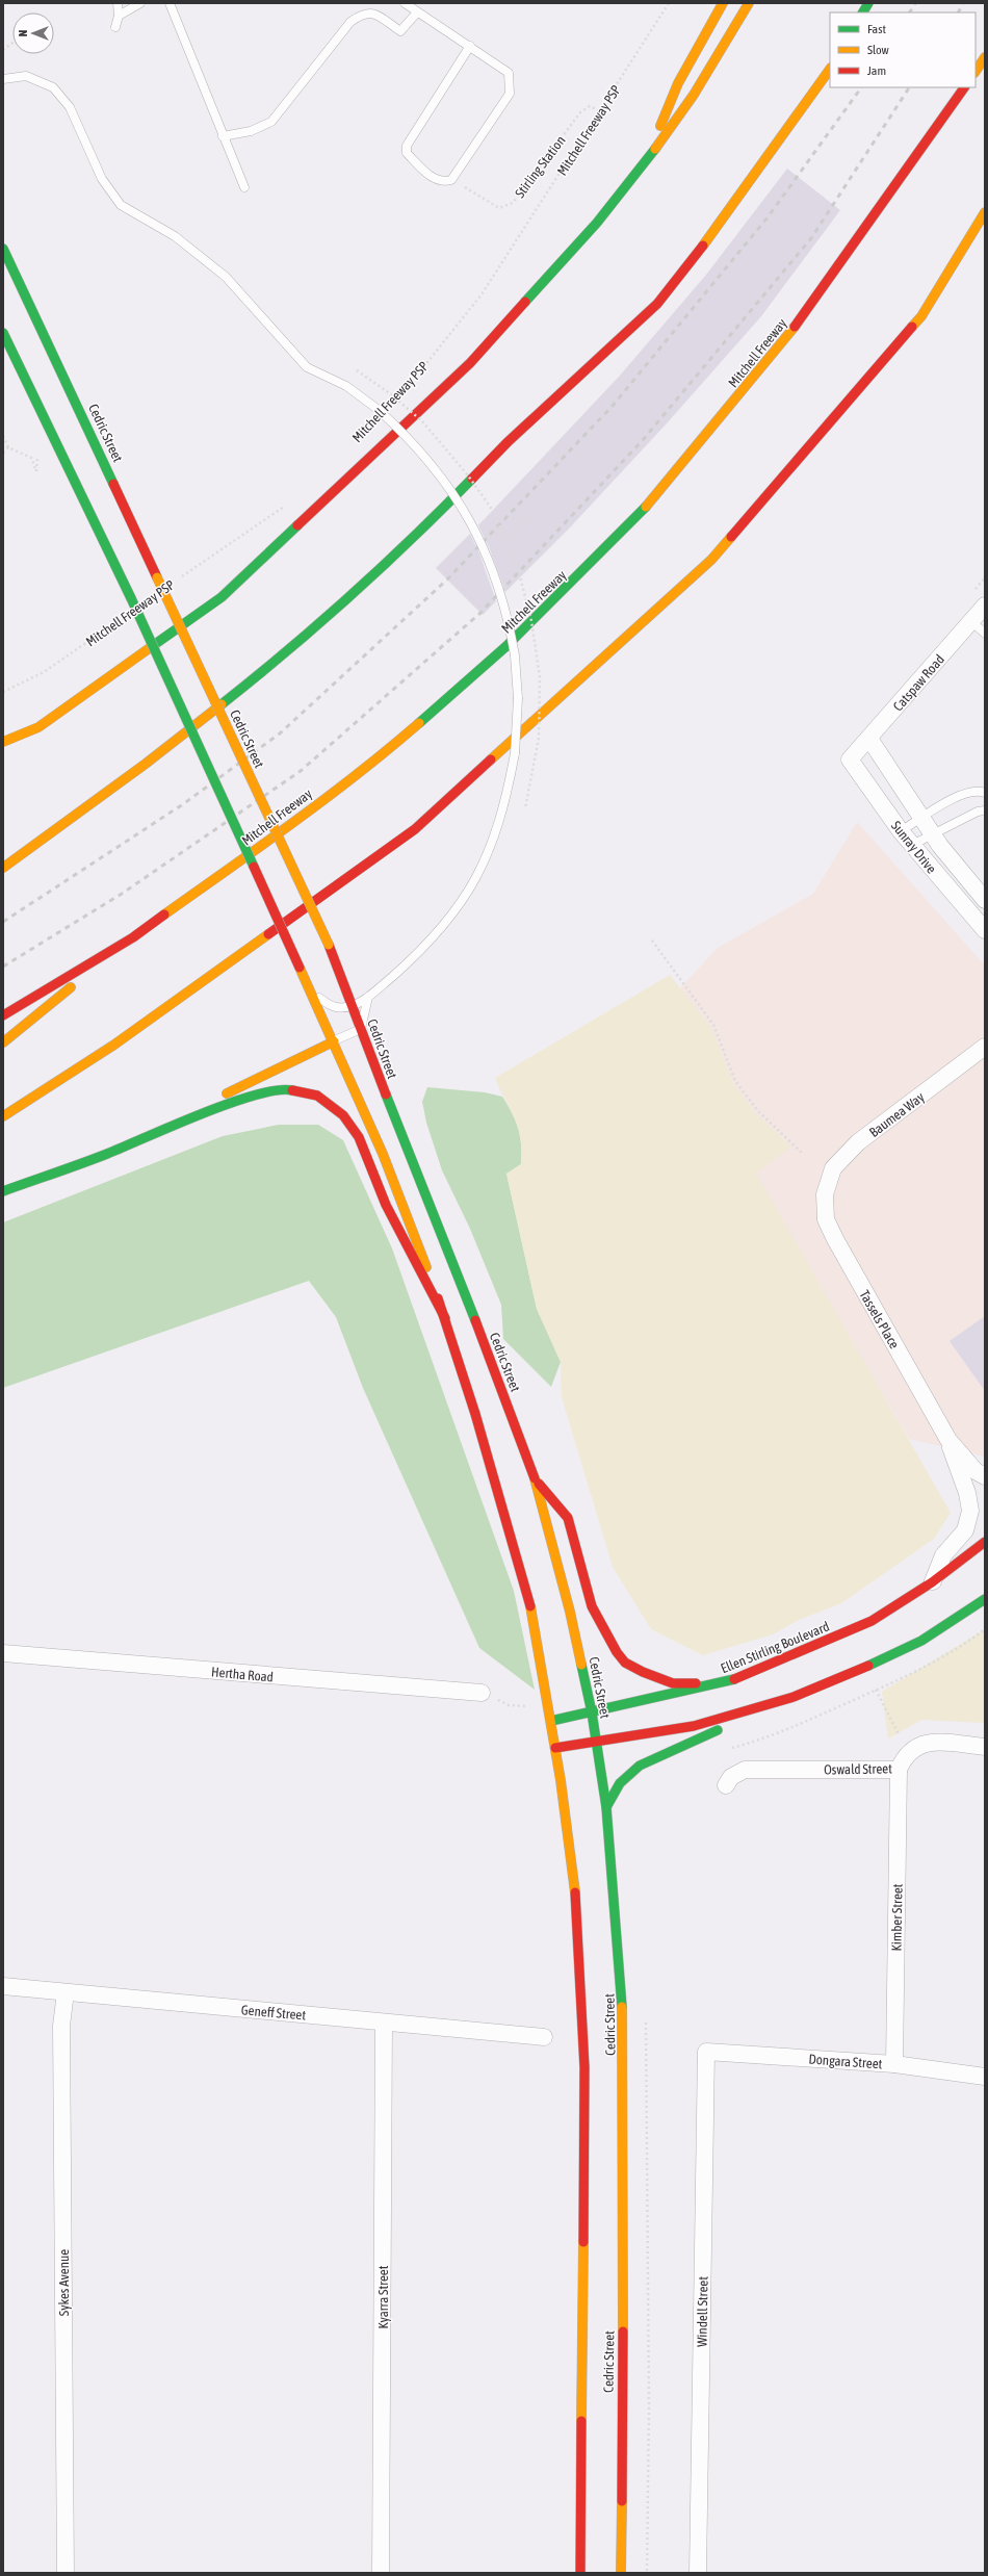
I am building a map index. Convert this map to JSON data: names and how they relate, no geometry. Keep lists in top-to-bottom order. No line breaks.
{"streets":{"main road":["Mitchell Freeway","Cedric Street","Ellen Stirling Boulevard"],"street":["Catspaw Road","Sunray Drive","Baumea Way","Tassels Place","Hertha Road","Oswald Street","Kimber Street","Geneff Street","Dongara Street","Sykes Avenue","Kyarra Street","Windell Street"],"path":["Mitchell Freeway PSP","Stirling Station"]},"crossings":[["Mitchell Freeway PSP","Stirling Station"],["Cedric Street","Ellen Stirling Boulevard"],["Catspaw Road","Sunray Drive"],["Baumea Way","Tassels Place"],["Tassels Place","Ellen Stirling Boulevard"],["Oswald Street","Kimber Street"],["Kimber Street","Dongara Street"],["Geneff Street","Sykes Avenue"],["Geneff Street","Kyarra Street"],["Dongara Street","Windell Street"]],"legend":["Fast","Slow","Jam"],"north":"left"}
